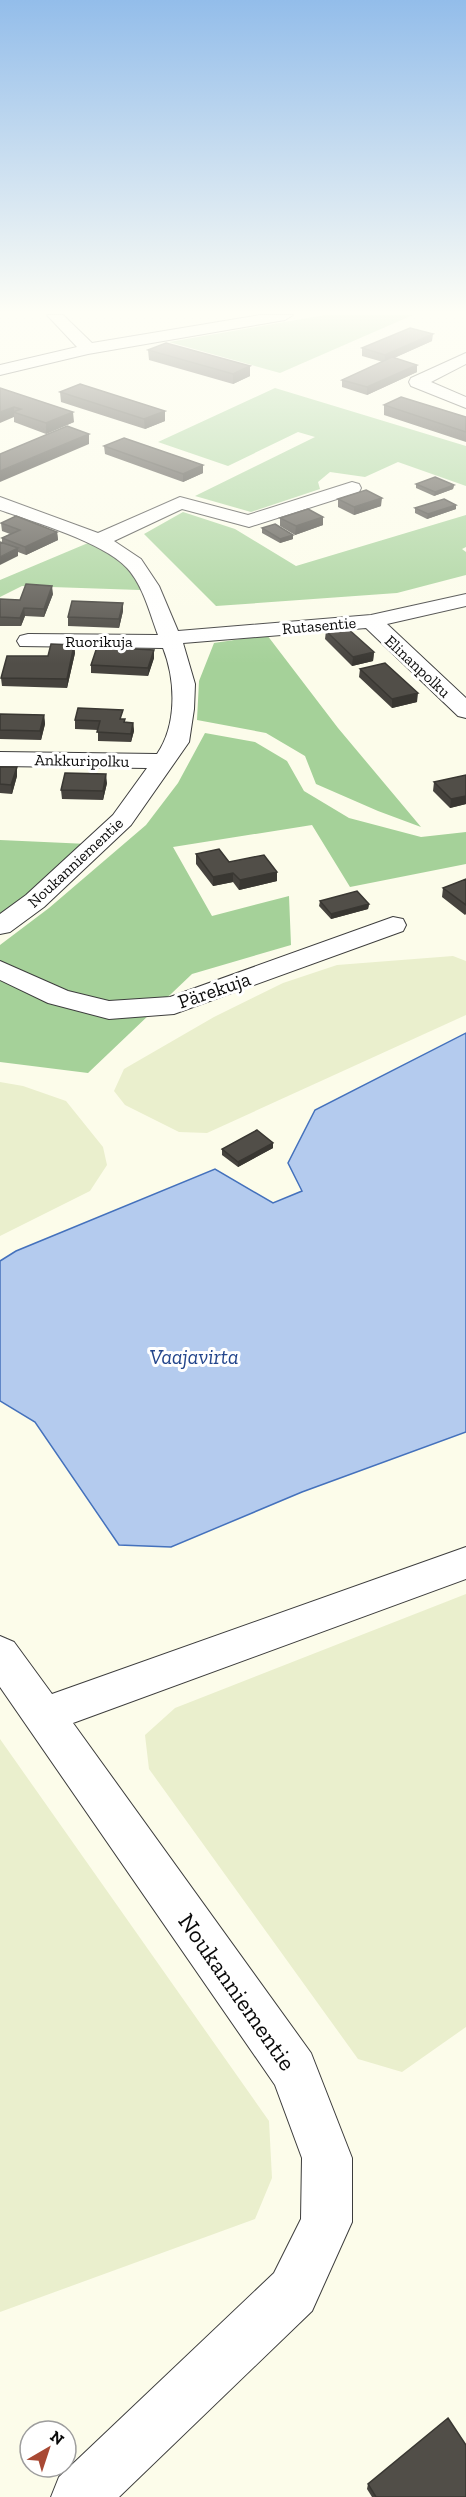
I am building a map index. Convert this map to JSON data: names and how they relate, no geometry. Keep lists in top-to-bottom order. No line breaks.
{"streets":{"street":["Rutasentie","Ruorikuja","Elinanpolku","Ankkuripolku","Noukanniementie","Pärekuja"]},"crossings":[["Rutasentie","Ruorikuja"],["Rutasentie","Elinanpolku"],["Rutasentie","Noukanniementie"],["Ruorikuja","Noukanniementie"],["Ankkuripolku","Noukanniementie"]],"water":["Vaajavirta"],"north":"top right"}
